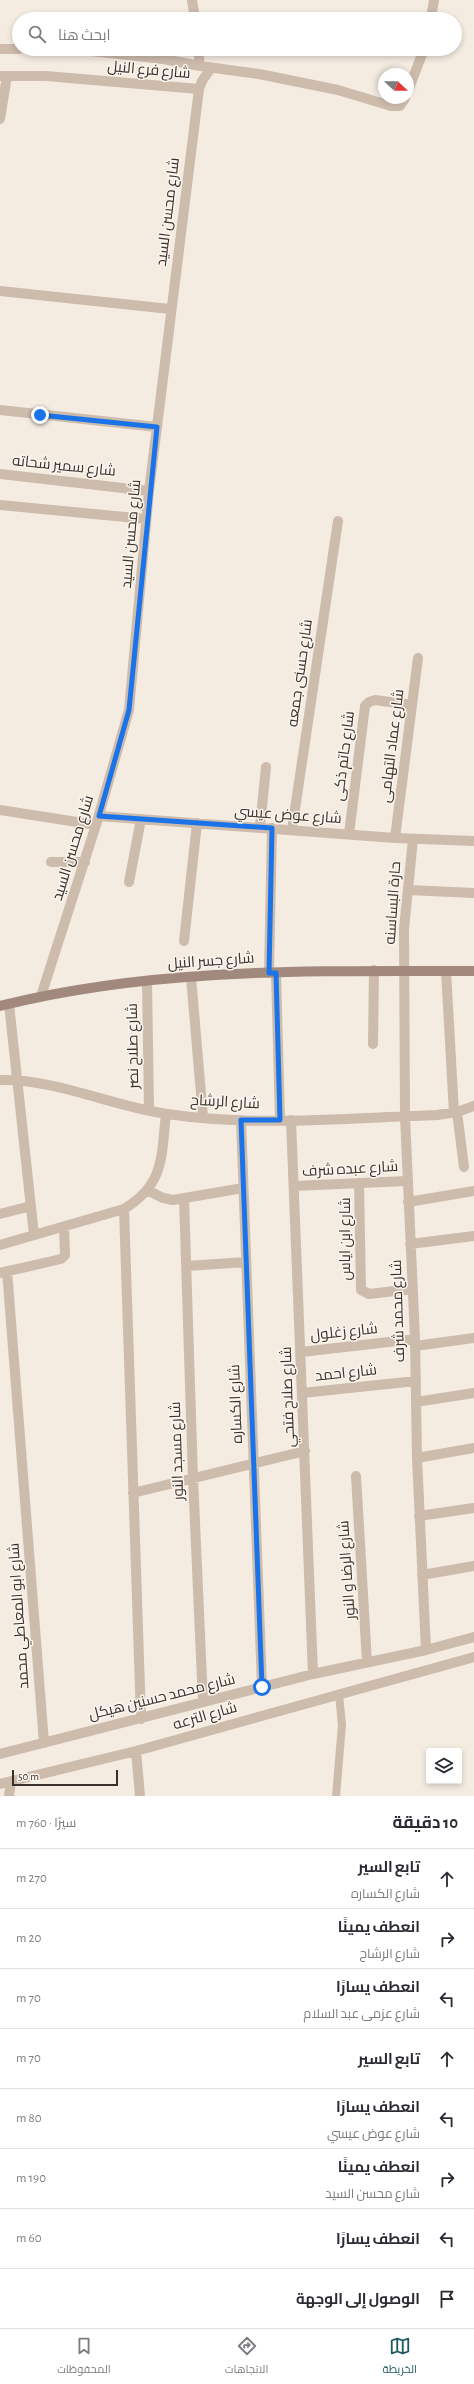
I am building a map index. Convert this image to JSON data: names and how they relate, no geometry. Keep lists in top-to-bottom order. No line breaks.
{"streets":{"street":["شارع فرع النيل","شارع محسن السيد","شارع سمير شحاته","شارع حسنى جمعه","شارع عماد التهامى","شارع حاتم ذكى","شارع عوض عيسي","حارة البساسنه","شارع جسر النيل","شارع صلاح نصر","شارع الرشاح","شارع عبده شرف","شارع ابن اياس","شارع محمد شرف","شارع زغلول","شارع احمد","شارع صلاح فتحي","شارع الكساره","شارع مسجد النور","شارع الرضا و النور","شارع ابو المعاطي محمد","شارع محمد حسنين هيكل","شارع الترعه"]},"crossings":[["شارع فرع النيل","شارع محسن السيد"],["شارع محسن السيد","شارع سمير شحاته"],["شارع محسن السيد","شارع عوض عيسي"],["شارع محسن السيد","شارع جسر النيل"],["شارع حسنى جمعه","شارع عوض عيسي"],["شارع عماد التهامى","شارع حاتم ذكى"],["شارع عماد التهامى","شارع عوض عيسي"],["شارع حاتم ذكى","شارع عوض عيسي"],["شارع عوض عيسي","حارة البساسنه"],["حارة البساسنه","شارع جسر النيل"],["حارة البساسنه","شارع محمد شرف"],["شارع جسر النيل","شارع صلاح نصر"],["شارع جسر النيل","شارع محمد شرف"],["شارع صلاح نصر","شارع الرشاح"],["شارع الرشاح","شارع محمد شرف"],["شارع الرشاح","شارع صلاح فتحي"],["شارع الرشاح","شارع الكساره"],["شارع عبده شرف","شارع ابن اياس"],["شارع عبده شرف","شارع محمد شرف"],["شارع عبده شرف","شارع صلاح فتحي"],["شارع ابن اياس","شارع محمد شرف"],["شارع محمد شرف","شارع زغلول"],["شارع محمد شرف","شارع احمد"],["شارع محمد شرف","شارع محمد حسنين هيكل"],["شارع زغلول","شارع صلاح فتحي"],["شارع احمد","شارع صلاح فتحي"],["شارع صلاح فتحي","شارع محمد حسنين هيكل"],["شارع الكساره","شارع محمد حسنين هيكل"],["شارع مسجد النور","شارع محمد حسنين هيكل"],["شارع الرضا و النور","شارع محمد حسنين هيكل"],["شارع ابو المعاطي محمد","شارع محمد حسنين هيكل"]],"scale_bar":"50 m","north":"right","page":{"search":"ابحث هنا","scale":"50 m","heading":["10 دقيقة","سيرًا · 760 m"],"list":[["تابع السير","شارع الكساره","270 m"],["انعطف يمينًا","شارع الرشاح","20 m"],["انعطف يسارًا","شارع عزمى عبد السلام","70 m"],["تابع السير","70 m"],["انعطف يسارًا","شارع عوض عيسي","80 m"],["انعطف يمينًا","شارع محسن السيد","190 m"],["انعطف يسارًا","60 m"],"الوصول إلى الوجهة"],"nav":["الخريطة","الاتجاهات","المحفوظات"]}}
